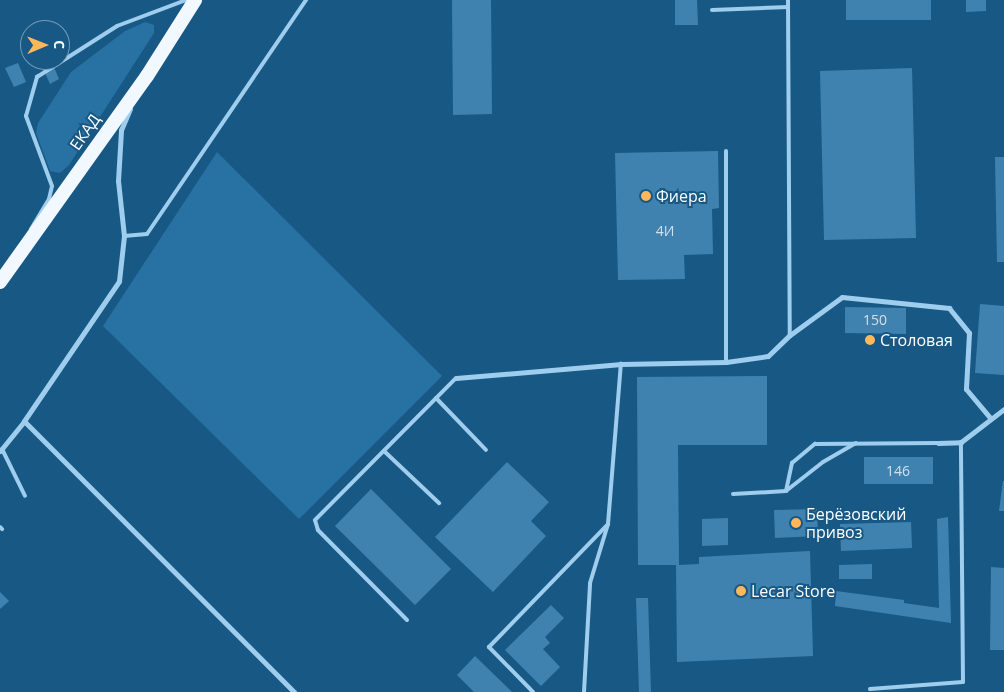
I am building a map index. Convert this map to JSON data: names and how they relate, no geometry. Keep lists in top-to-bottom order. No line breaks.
{"streets":{"highway":["ЕКАД"]},"places":["Фиера","Столовая","Берёзовский привоз","Lecar Store"],"house_numbers":["4И","150","146"],"north":"right"}
